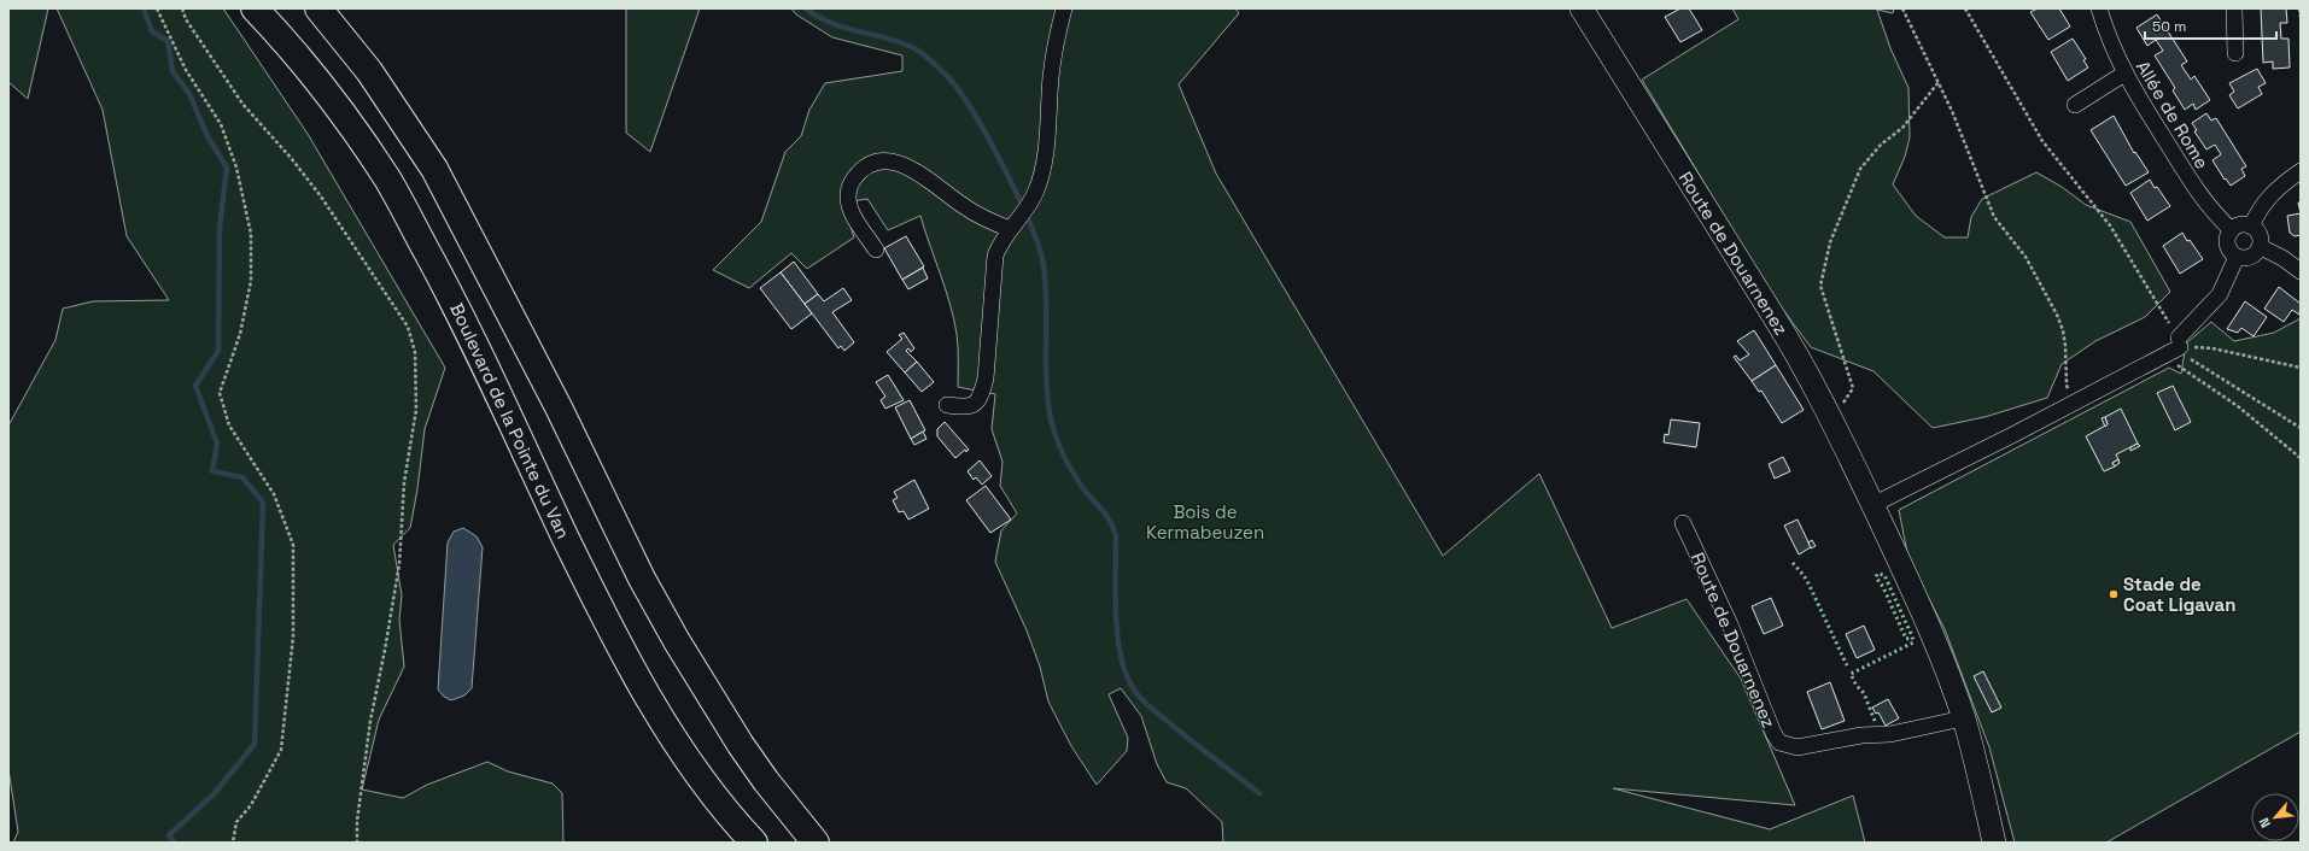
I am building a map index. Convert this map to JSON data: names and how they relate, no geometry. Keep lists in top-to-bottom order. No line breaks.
{"streets":{"highway":["Boulevard de la Pointe du Van"],"main road":["Route de Douarnenez"],"street":["Allée de Rome"]},"parks":["Bois de Kermabeuzen"],"places":["Stade de Coat Ligavan"],"scale_bar":"50 m","north":"bottom left"}
